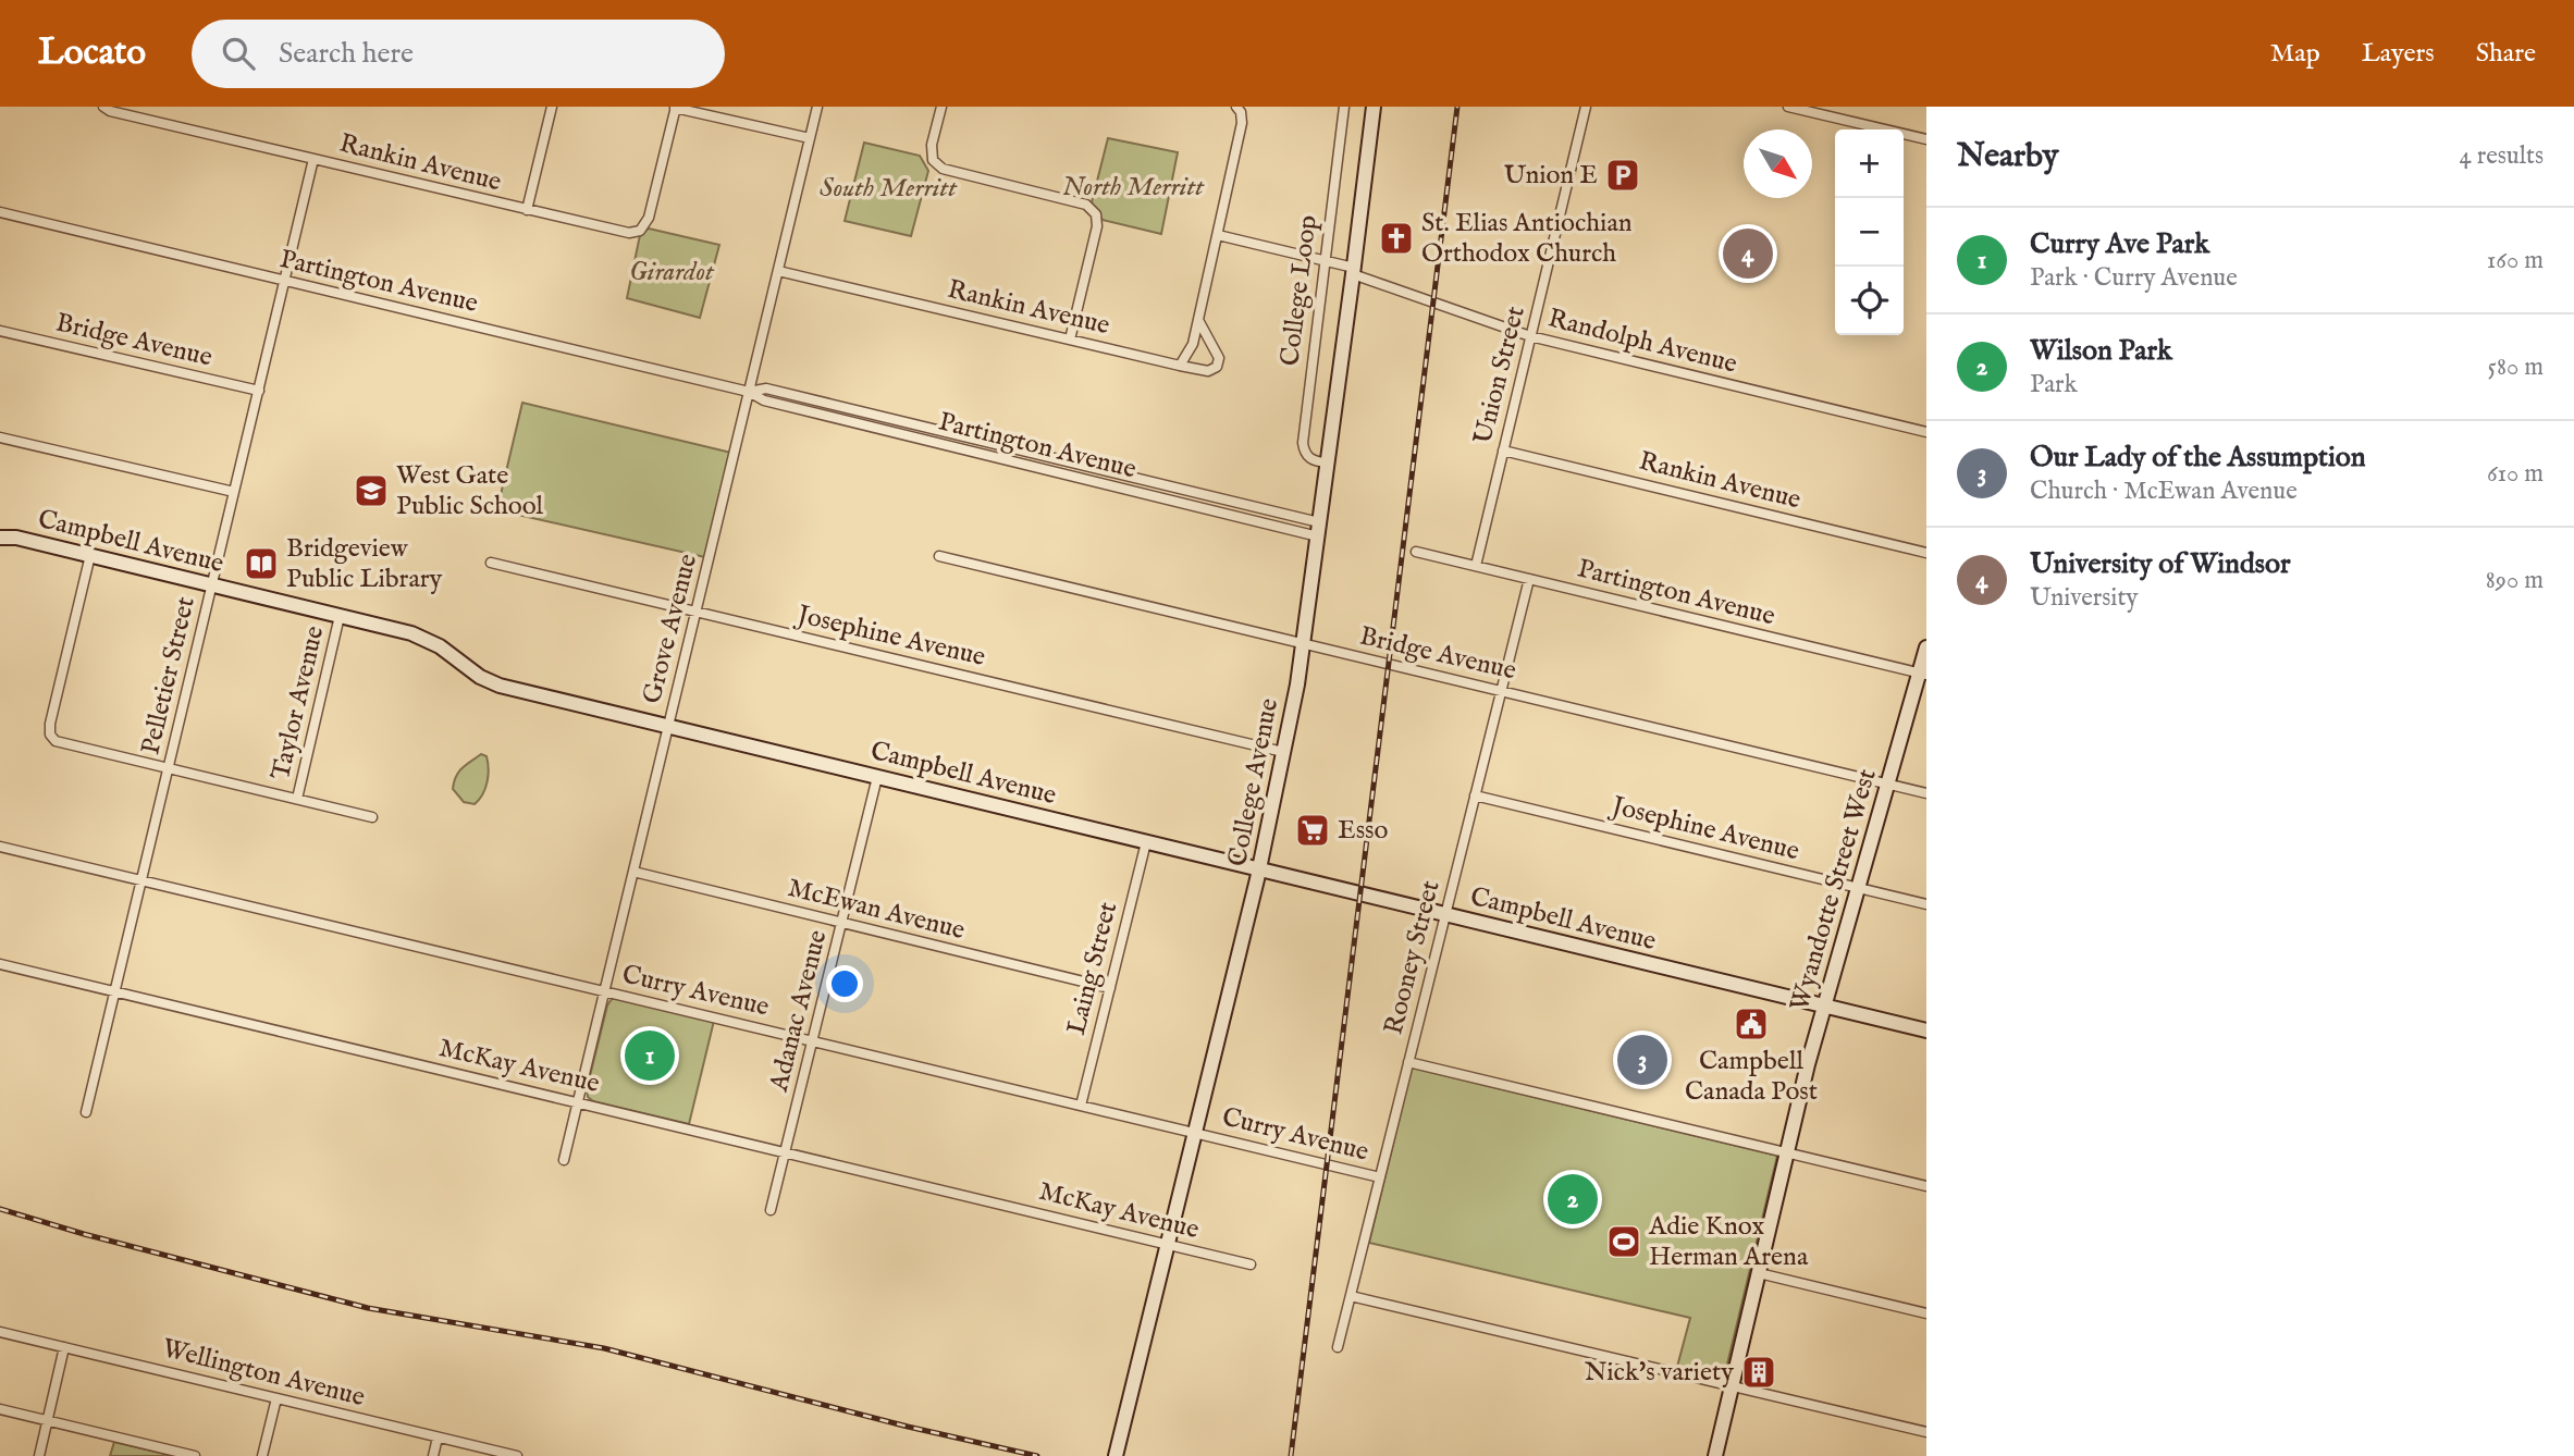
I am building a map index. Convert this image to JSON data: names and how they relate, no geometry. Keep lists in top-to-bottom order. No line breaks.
{"streets":{"street":["Rankin Avenue","Partington Avenue","College Loop","Bridge Avenue","Randolph Avenue","Union Street","Campbell Avenue","Grove Avenue","Josephine Avenue","Pelletier Street","Taylor Avenue","College Avenue","Wyandotte Street West","McEwan Avenue","Rooney Street","Laing Street","Curry Avenue","Adanac Avenue","McKay Avenue","Wellington Avenue"]},"crossings":[["Rankin Avenue","Union Street"],["Rankin Avenue","Grove Avenue"],["Rankin Avenue","Pelletier Street"],["Partington Avenue","Union Street"],["Partington Avenue","Grove Avenue"],["Partington Avenue","Pelletier Street"],["Partington Avenue","College Avenue"],["Partington Avenue","Wyandotte Street West"],["Partington Avenue","Rooney Street"],["College Loop","Randolph Avenue"],["College Loop","College Avenue"],["Bridge Avenue","Pelletier Street"],["Bridge Avenue","College Avenue"],["Bridge Avenue","Wyandotte Street West"],["Bridge Avenue","Rooney Street"],["Randolph Avenue","Union Street"],["Randolph Avenue","College Avenue"],["Campbell Avenue","Grove Avenue"],["Campbell Avenue","Pelletier Street"],["Campbell Avenue","Taylor Avenue"],["Campbell Avenue","College Avenue"],["Campbell Avenue","Wyandotte Street West"],["Campbell Avenue","Rooney Street"],["Campbell Avenue","Laing Street"],["Campbell Avenue","Adanac Avenue"],["Grove Avenue","Josephine Avenue"],["Grove Avenue","McEwan Avenue"],["Grove Avenue","Curry Avenue"],["Grove Avenue","McKay Avenue"],["Josephine Avenue","College Avenue"],["Josephine Avenue","Wyandotte Street West"],["Josephine Avenue","Rooney Street"],["Pelletier Street","Curry Avenue"],["Pelletier Street","McKay Avenue"],["College Avenue","Curry Avenue"],["College Avenue","McKay Avenue"],["McEwan Avenue","Laing Street"],["McEwan Avenue","Adanac Avenue"],["Rooney Street","Curry Avenue"],["Laing Street","Curry Avenue"],["Curry Avenue","Adanac Avenue"],["Adanac Avenue","McKay Avenue"]],"parks":["North Merritt","South Merritt","Girardot"],"places":{"parking":["Union E"],"church":["St. Elias Antiochian Orthodox Church"],"school or university":["West Gate Public School"],"library":["Bridgeview Public Library"],"supermarket":["Esso"],"public building":["Campbell Canada Post"],"sports":["Adie Knox Herman Arena"],"building":["Nick's variety"]},"north":"bottom right","page":{"header":"Locato","search":"Search here","nav":["Map","Layers","Share"],"heading":["Nearby","4 results"],"map_buttons":["+","−"],"list":[{"mark":"1","name":"Curry Ave Park","note":"Park · Curry Avenue","value":"160 m"},{"mark":"2","name":"Wilson Park","note":"Park","value":"580 m"},{"mark":"3","name":"Our Lady of the Assumption","note":"Church · McEwan Avenue","value":"610 m"},{"mark":"4","name":"University of Windsor","note":"University","value":"890 m"}],"pins":["4","1","3","2"]}}
